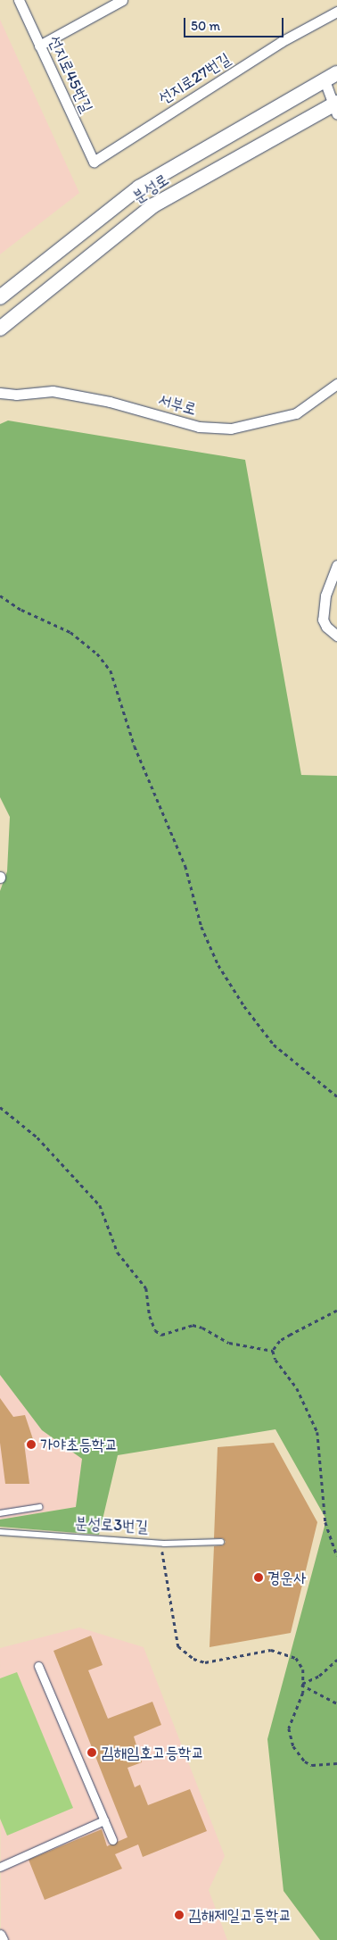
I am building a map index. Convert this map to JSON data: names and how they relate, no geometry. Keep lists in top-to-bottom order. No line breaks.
{"streets":{"main road":["분성로"],"street":["선지로45번길","선지로27번길","서부로"],"lane":["분성로3번길"]},"crossings":[["선지로45번길","선지로27번길"]],"places":["가야초등학교","경운사","김해임호고등학교","김해제일고등학교"],"scale_bar":"50 m"}
